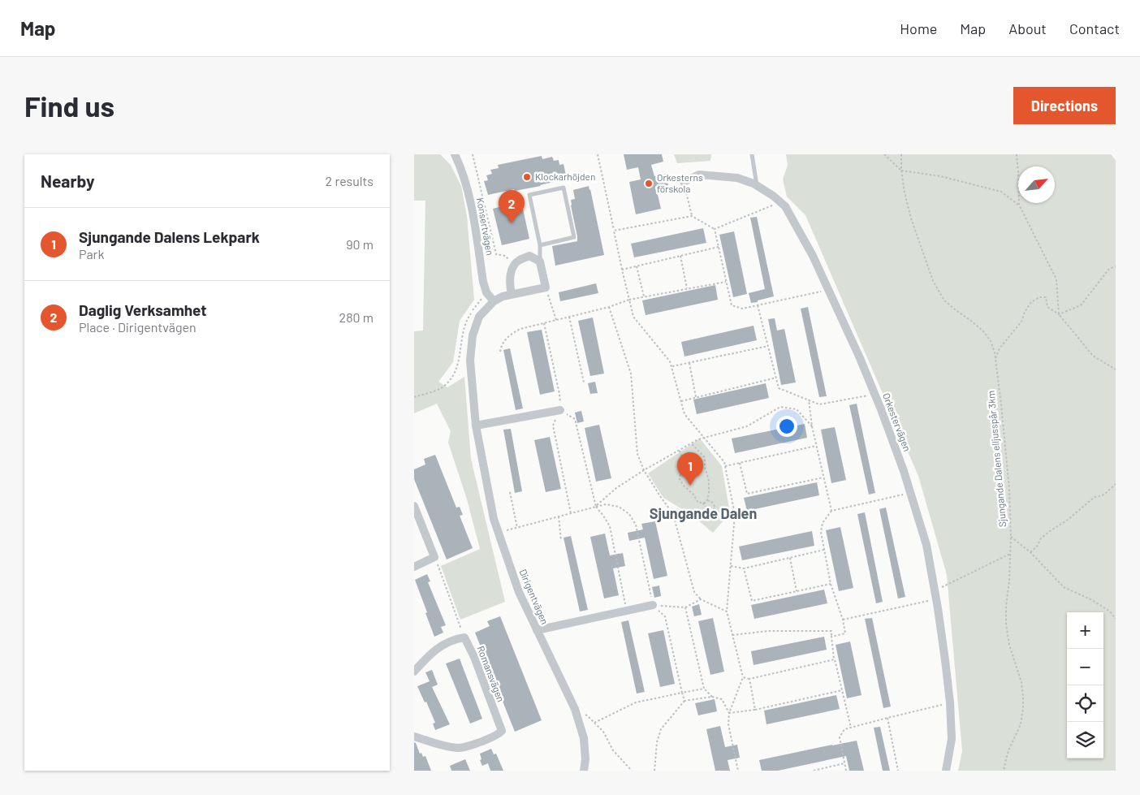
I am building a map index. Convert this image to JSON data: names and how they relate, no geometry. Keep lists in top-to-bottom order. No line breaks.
{"streets":{"street":["Konsertvägen","Orkestervägen","Dirigentvägen","Romansvägen"],"path":["Sjungande Dalens elljusspår 3km"]},"crossings":[["Konsertvägen","Dirigentvägen"]],"districts":["Sjungande Dalen"],"places":["Klockarhöjden","Orkesterns förskola"],"north":"top right","page":{"header":"Map","nav":["Home","Map","About","Contact"],"buttons":"Directions","title":"Find us","heading":["Nearby","2 results"],"pins":["2","1"],"list":[{"mark":"1","name":"Sjungande Dalens Lekpark","note":"Park","value":"90 m"},{"mark":"2","name":"Daglig Verksamhet","note":"Place · Dirigentvägen","value":"280 m"}],"map_buttons":["+","−"]}}
